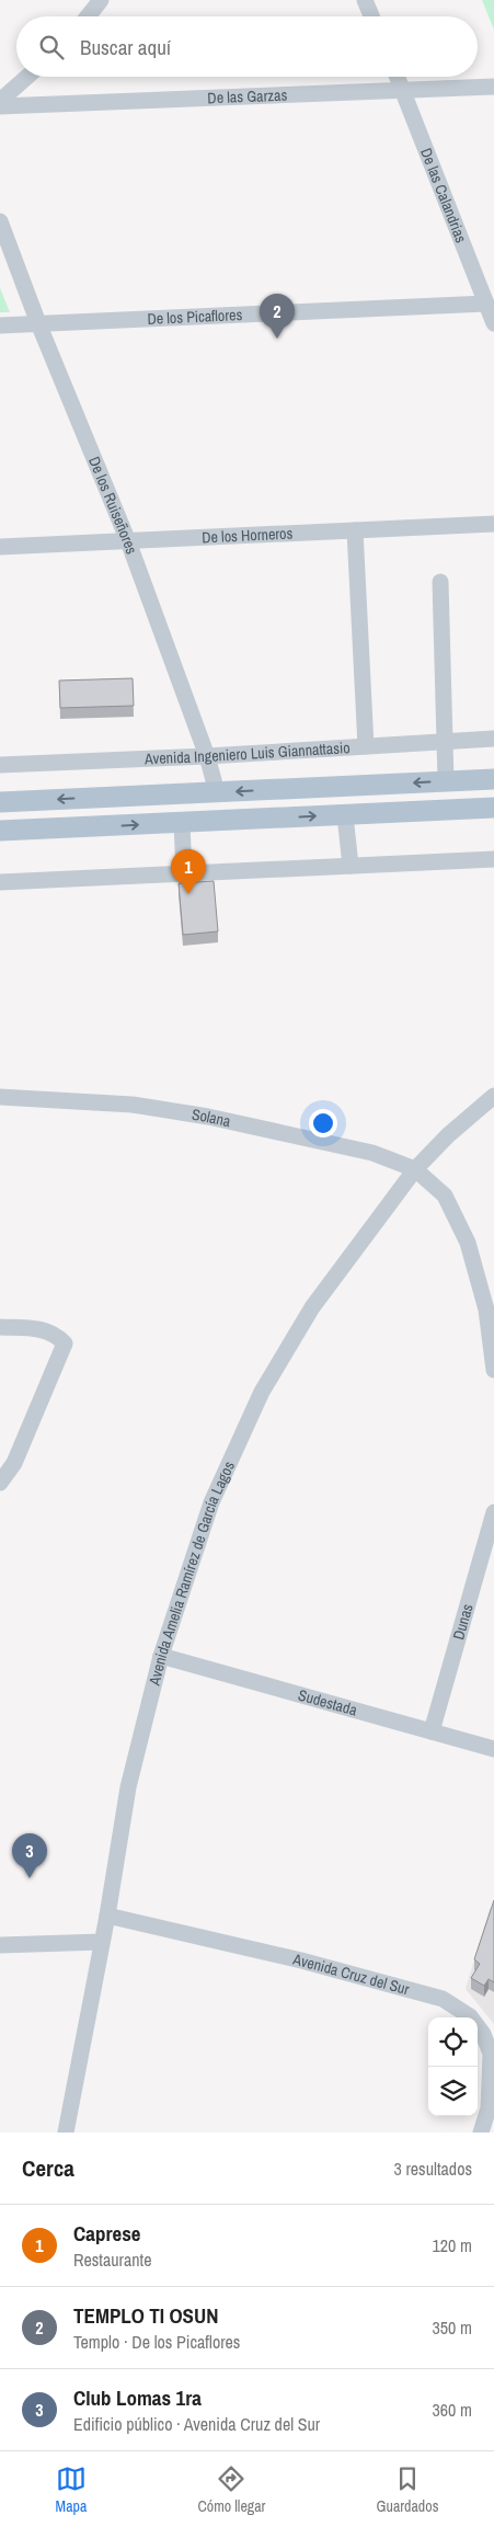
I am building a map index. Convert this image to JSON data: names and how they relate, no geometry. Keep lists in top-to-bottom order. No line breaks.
{"streets":{"street":["De las Garzas","De las Calandrias","De los Picaflores","De los Ruiseñores","De los Horneros","Avenida Ingeniero Luis Giannattasio","Solana","Avenida Amelia Ramírez de García Lagos","Dunas","Sudestada","Avenida Cruz del Sur"]},"crossings":[["De las Garzas","De las Calandrias"],["De las Calandrias","De los Picaflores"],["De los Picaflores","De los Ruiseñores"],["De los Ruiseñores","De los Horneros"],["De los Ruiseñores","Avenida Ingeniero Luis Giannattasio"],["Solana","Avenida Amelia Ramírez de García Lagos"],["Avenida Amelia Ramírez de García Lagos","Sudestada"],["Avenida Amelia Ramírez de García Lagos","Avenida Cruz del Sur"],["Dunas","Sudestada"]],"page":{"search":"Buscar aquí","pins":["2","1","3"],"heading":["Cerca","3 resultados"],"list":[{"mark":"1","name":"Caprese","note":"Restaurante","value":"120 m"},{"mark":"2","name":"TEMPLO TI OSUN","note":"Templo · De los Picaflores","value":"350 m"},{"mark":"3","name":"Club Lomas 1ra","note":"Edificio público · Avenida Cruz del Sur","value":"360 m"}],"nav":["Mapa","Cómo llegar","Guardados"]}}
